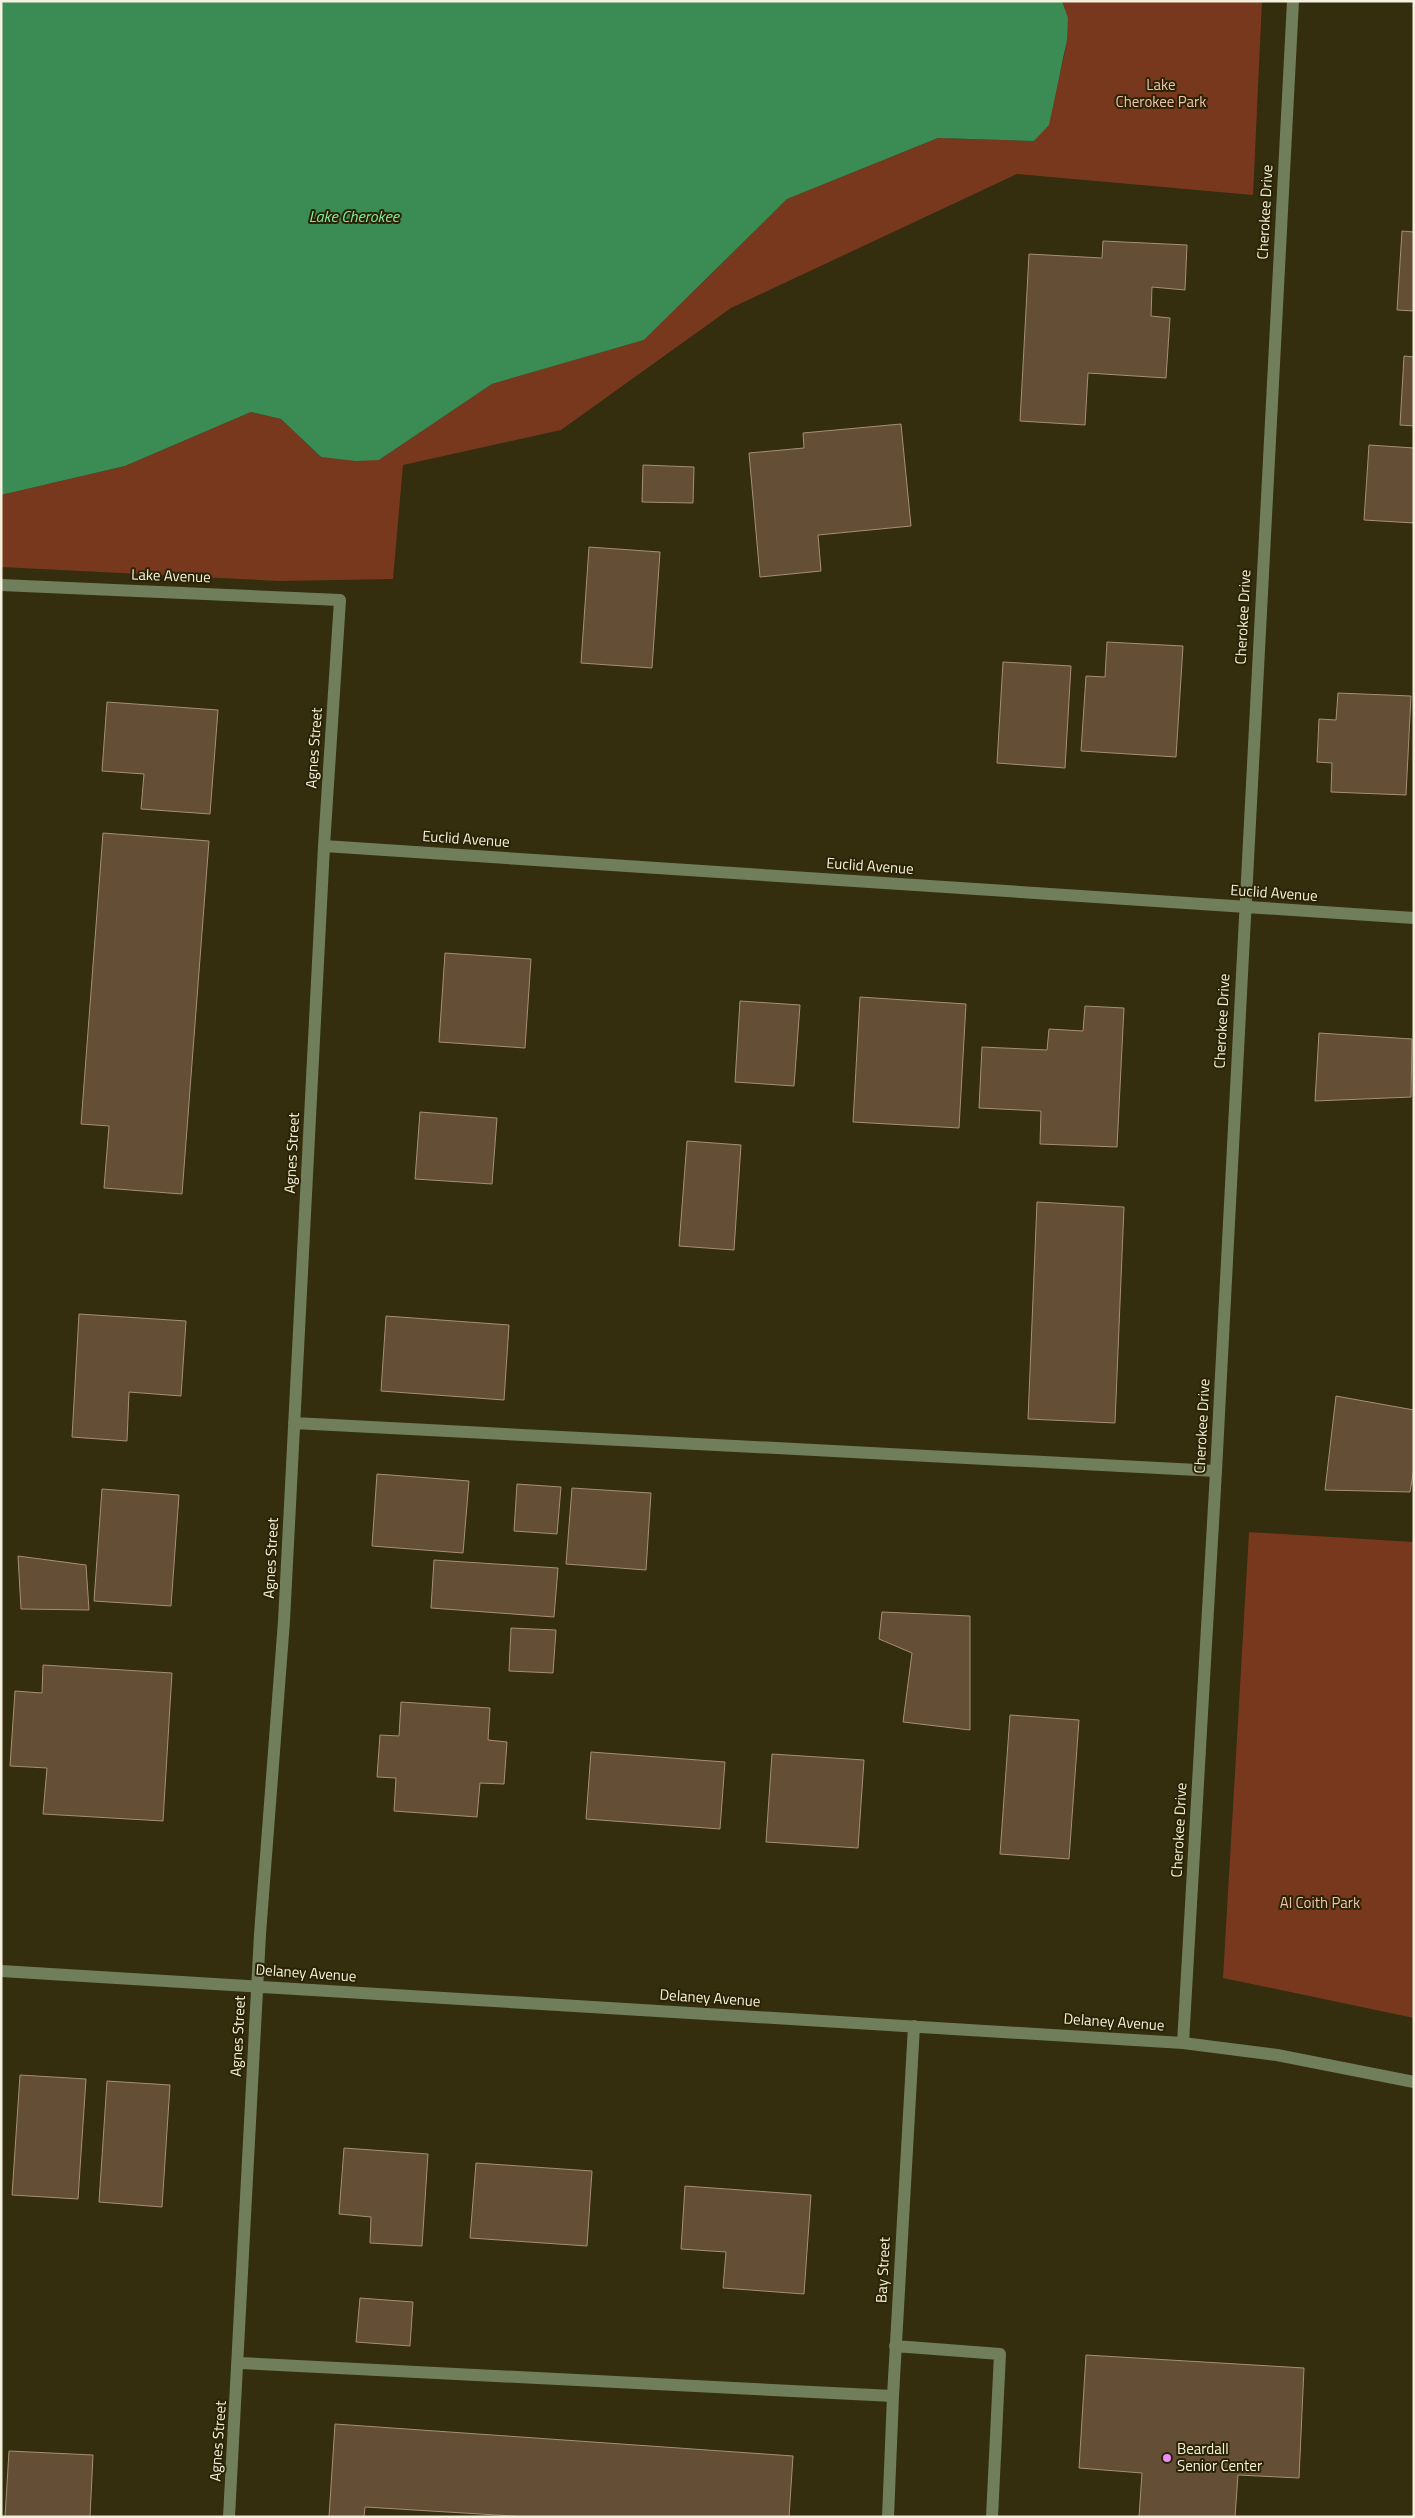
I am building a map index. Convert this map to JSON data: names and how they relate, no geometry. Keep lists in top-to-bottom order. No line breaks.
{"streets":{"street":["Cherokee Drive","Lake Avenue","Agnes Street","Euclid Avenue","Delaney Avenue","Bay Street"]},"crossings":[["Cherokee Drive","Euclid Avenue"],["Cherokee Drive","Delaney Avenue"],["Lake Avenue","Agnes Street"],["Agnes Street","Euclid Avenue"],["Agnes Street","Delaney Avenue"],["Delaney Avenue","Bay Street"]],"water":["Lake Cherokee"],"parks":["Lake Cherokee Park","Al Coith Park"],"places":["Beardall Senior Center"]}
